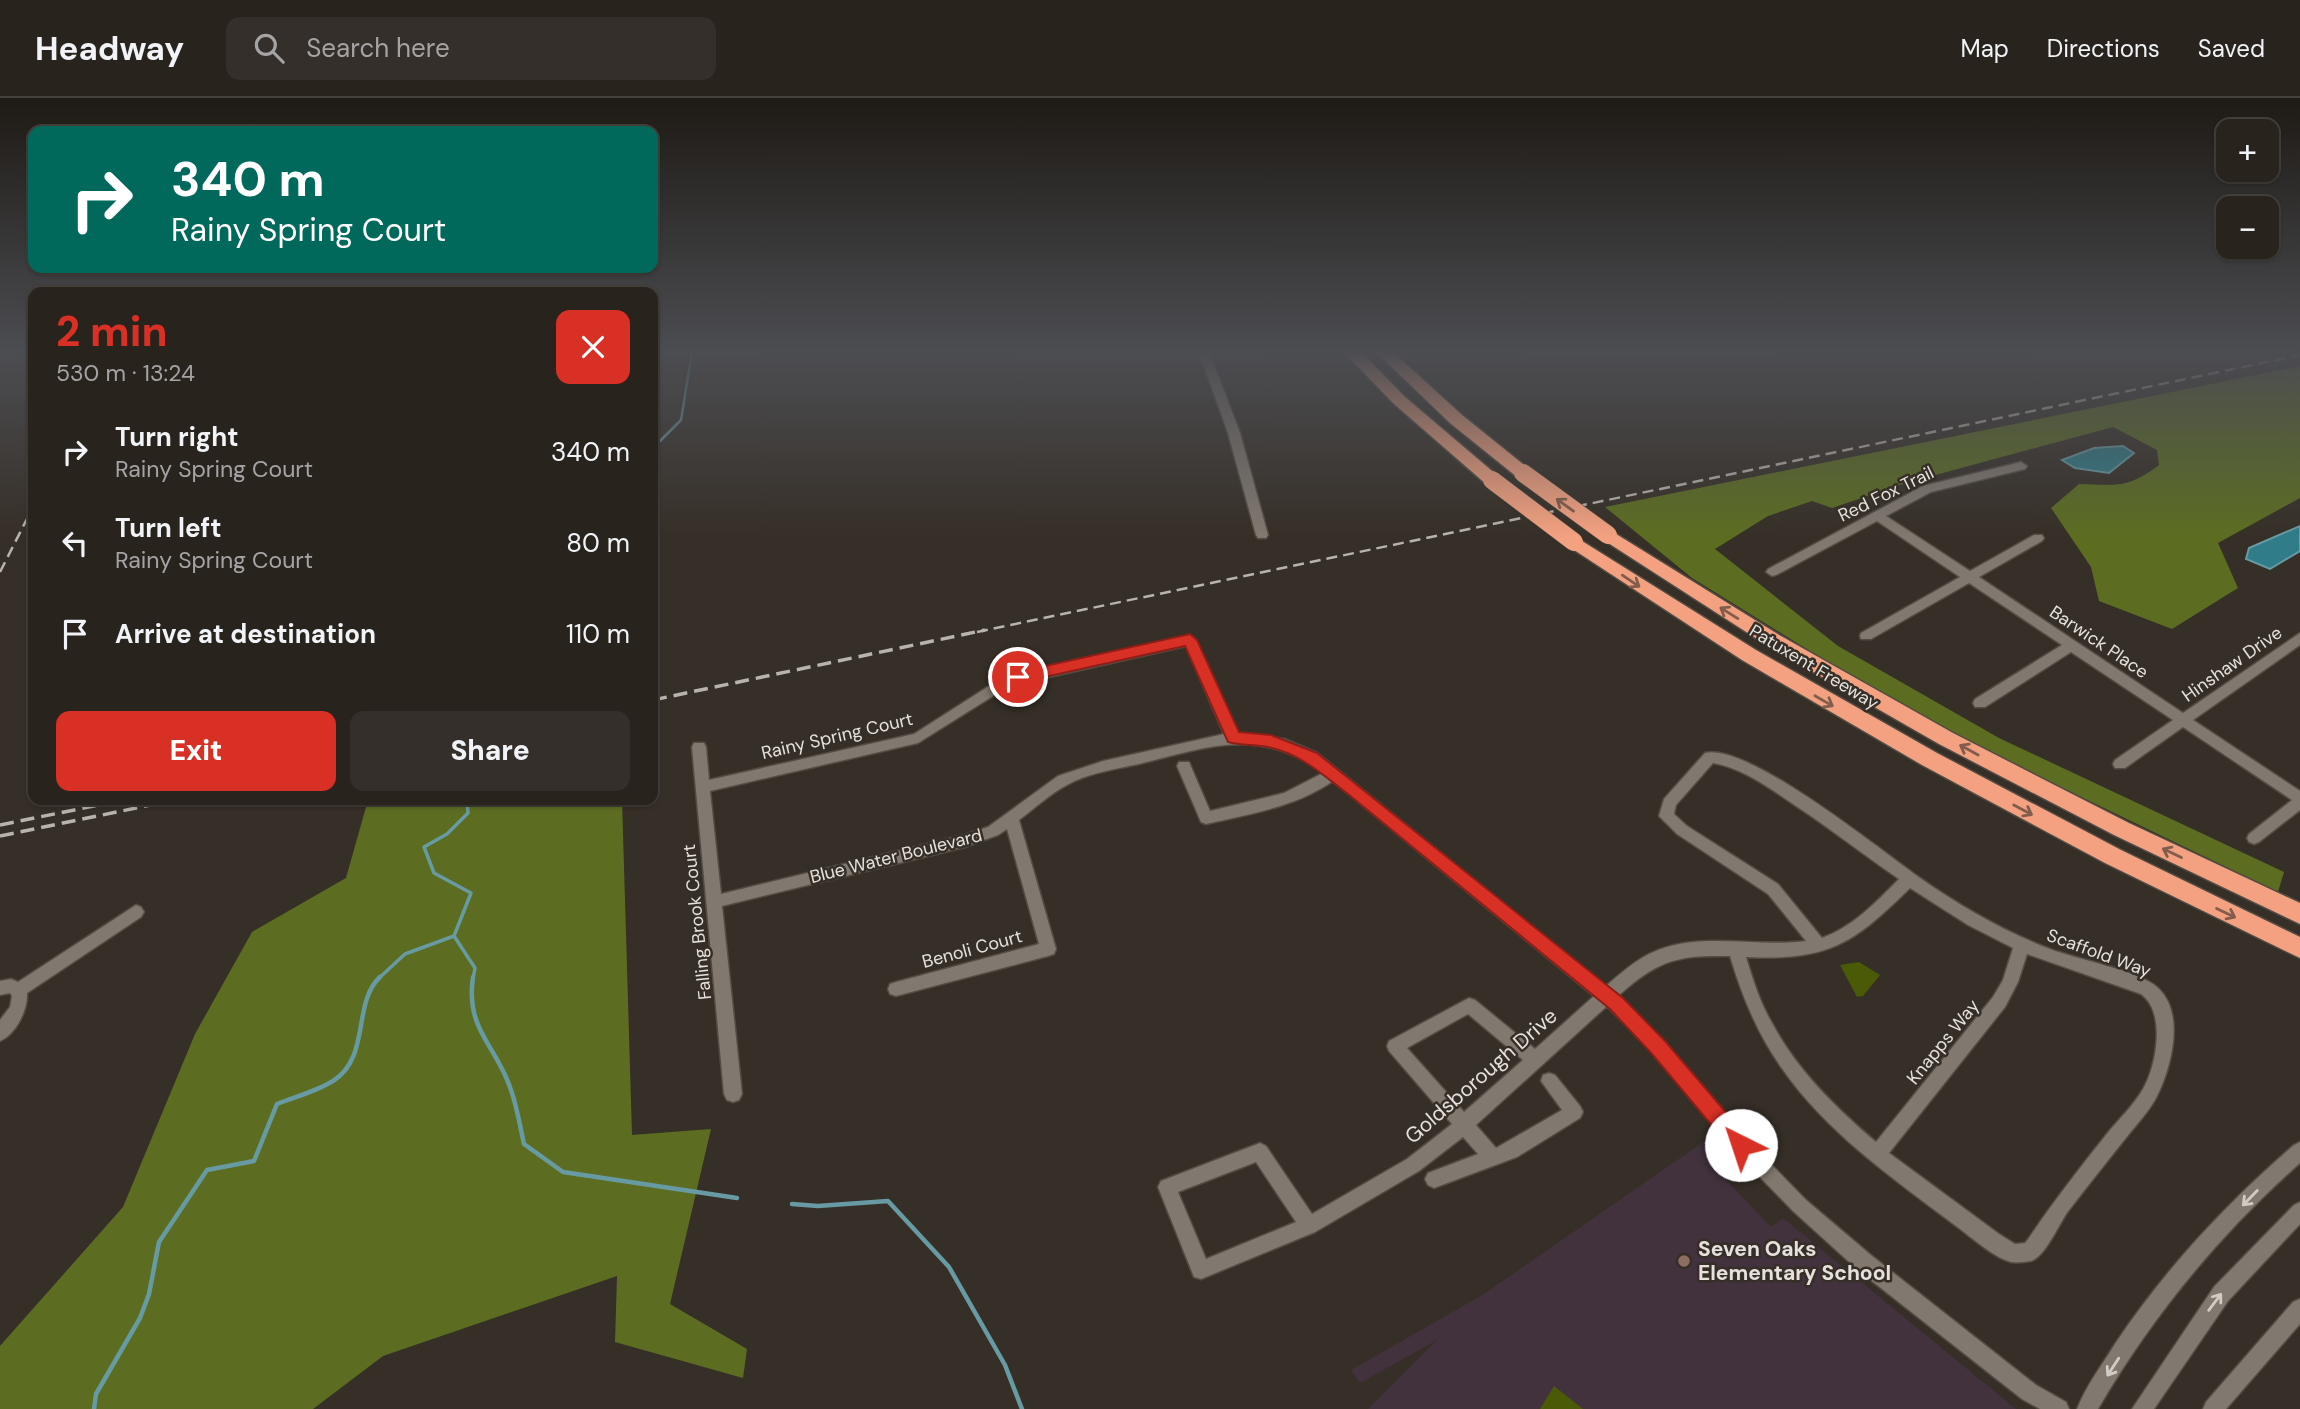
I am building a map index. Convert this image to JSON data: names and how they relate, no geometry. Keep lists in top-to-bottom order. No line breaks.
{"streets":{"highway":["Patuxent Freeway"],"street":["Red Fox Trail","Barwick Place","Hinshaw Drive","Rainy Spring Court","Blue Water Boulevard","Falling Brook Court","Benoli Court","Scaffold Way","Knapps Way","Goldsborough Drive"]},"crossings":[["Red Fox Trail","Barwick Place"],["Barwick Place","Hinshaw Drive"],["Rainy Spring Court","Blue Water Boulevard"],["Rainy Spring Court","Falling Brook Court"],["Blue Water Boulevard","Falling Brook Court"],["Blue Water Boulevard","Benoli Court"],["Blue Water Boulevard","Goldsborough Drive"],["Scaffold Way","Knapps Way"],["Scaffold Way","Goldsborough Drive"]],"places":["Seven Oaks Elementary School"],"page":{"header":"Headway","search":"Search here","nav":["Map","Directions","Saved"],"map_buttons":["+","−"],"turn":["340 m","Rainy Spring Court"],"heading":["2 min","530 m · 13:24"],"list":[{"name":"Turn right","note":"Rainy Spring Court","value":"340 m"},{"name":"Turn left","note":"Rainy Spring Court","value":"80 m"},{"name":"Arrive at destination","value":"110 m"}],"buttons":["Exit","Share"]}}
